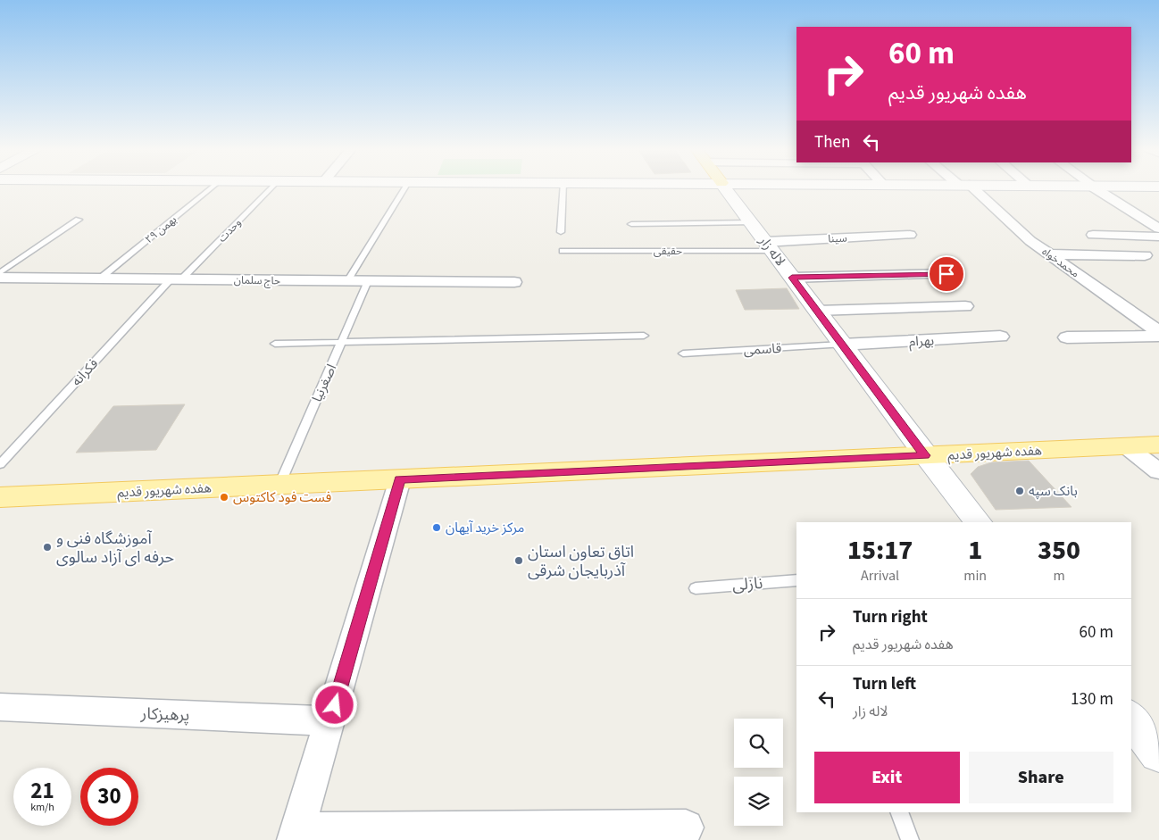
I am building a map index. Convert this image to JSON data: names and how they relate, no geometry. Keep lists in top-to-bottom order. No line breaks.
{"streets":{"main road":["لاله زار","هفده شهریور قدیم"],"street":["سینا","محمدخواه","حاج سلمان","بهرام","پرهیزکار"],"lane":["۲۹ بهمن","وحدت","حقیقی","قاسمی","فکرانه","اصغرنیا","نازلی"]},"crossings":[["۲۹ بهمن","حاج سلمان"],["وحدت","حاج سلمان"],["وحدت","فکرانه"],["سینا","حقیقی"],["سینا","لاله زار"],["حقیقی","لاله زار"],["لاله زار","بهرام"],["لاله زار","قاسمی"],["لاله زار","هفده شهریور قدیم"],["حاج سلمان","فکرانه"],["حاج سلمان","اصغرنیا"],["بهرام","قاسمی"],["اصغرنیا","هفده شهریور قدیم"]],"places":["بانک سپه","فست فود کاکتوس","مرکز خرید آیهان","آموزشگاه فنی و حرفه ای آزاد سالوی","اتاق تعاون استان آذربایجان شرقی"],"page":{"turn":["60 m","هفده شهریور قدیم"],"then":"Then","eta":["15:17","Arrival","1","min","350","m"],"list":[{"name":"Turn right","note":"هفده شهریور قدیم","value":"60 m"},{"name":"Turn left","note":"لاله زار","value":"130 m"}],"buttons":["Exit","Share"],"speed":"21 km/h","limit":"30"}}
